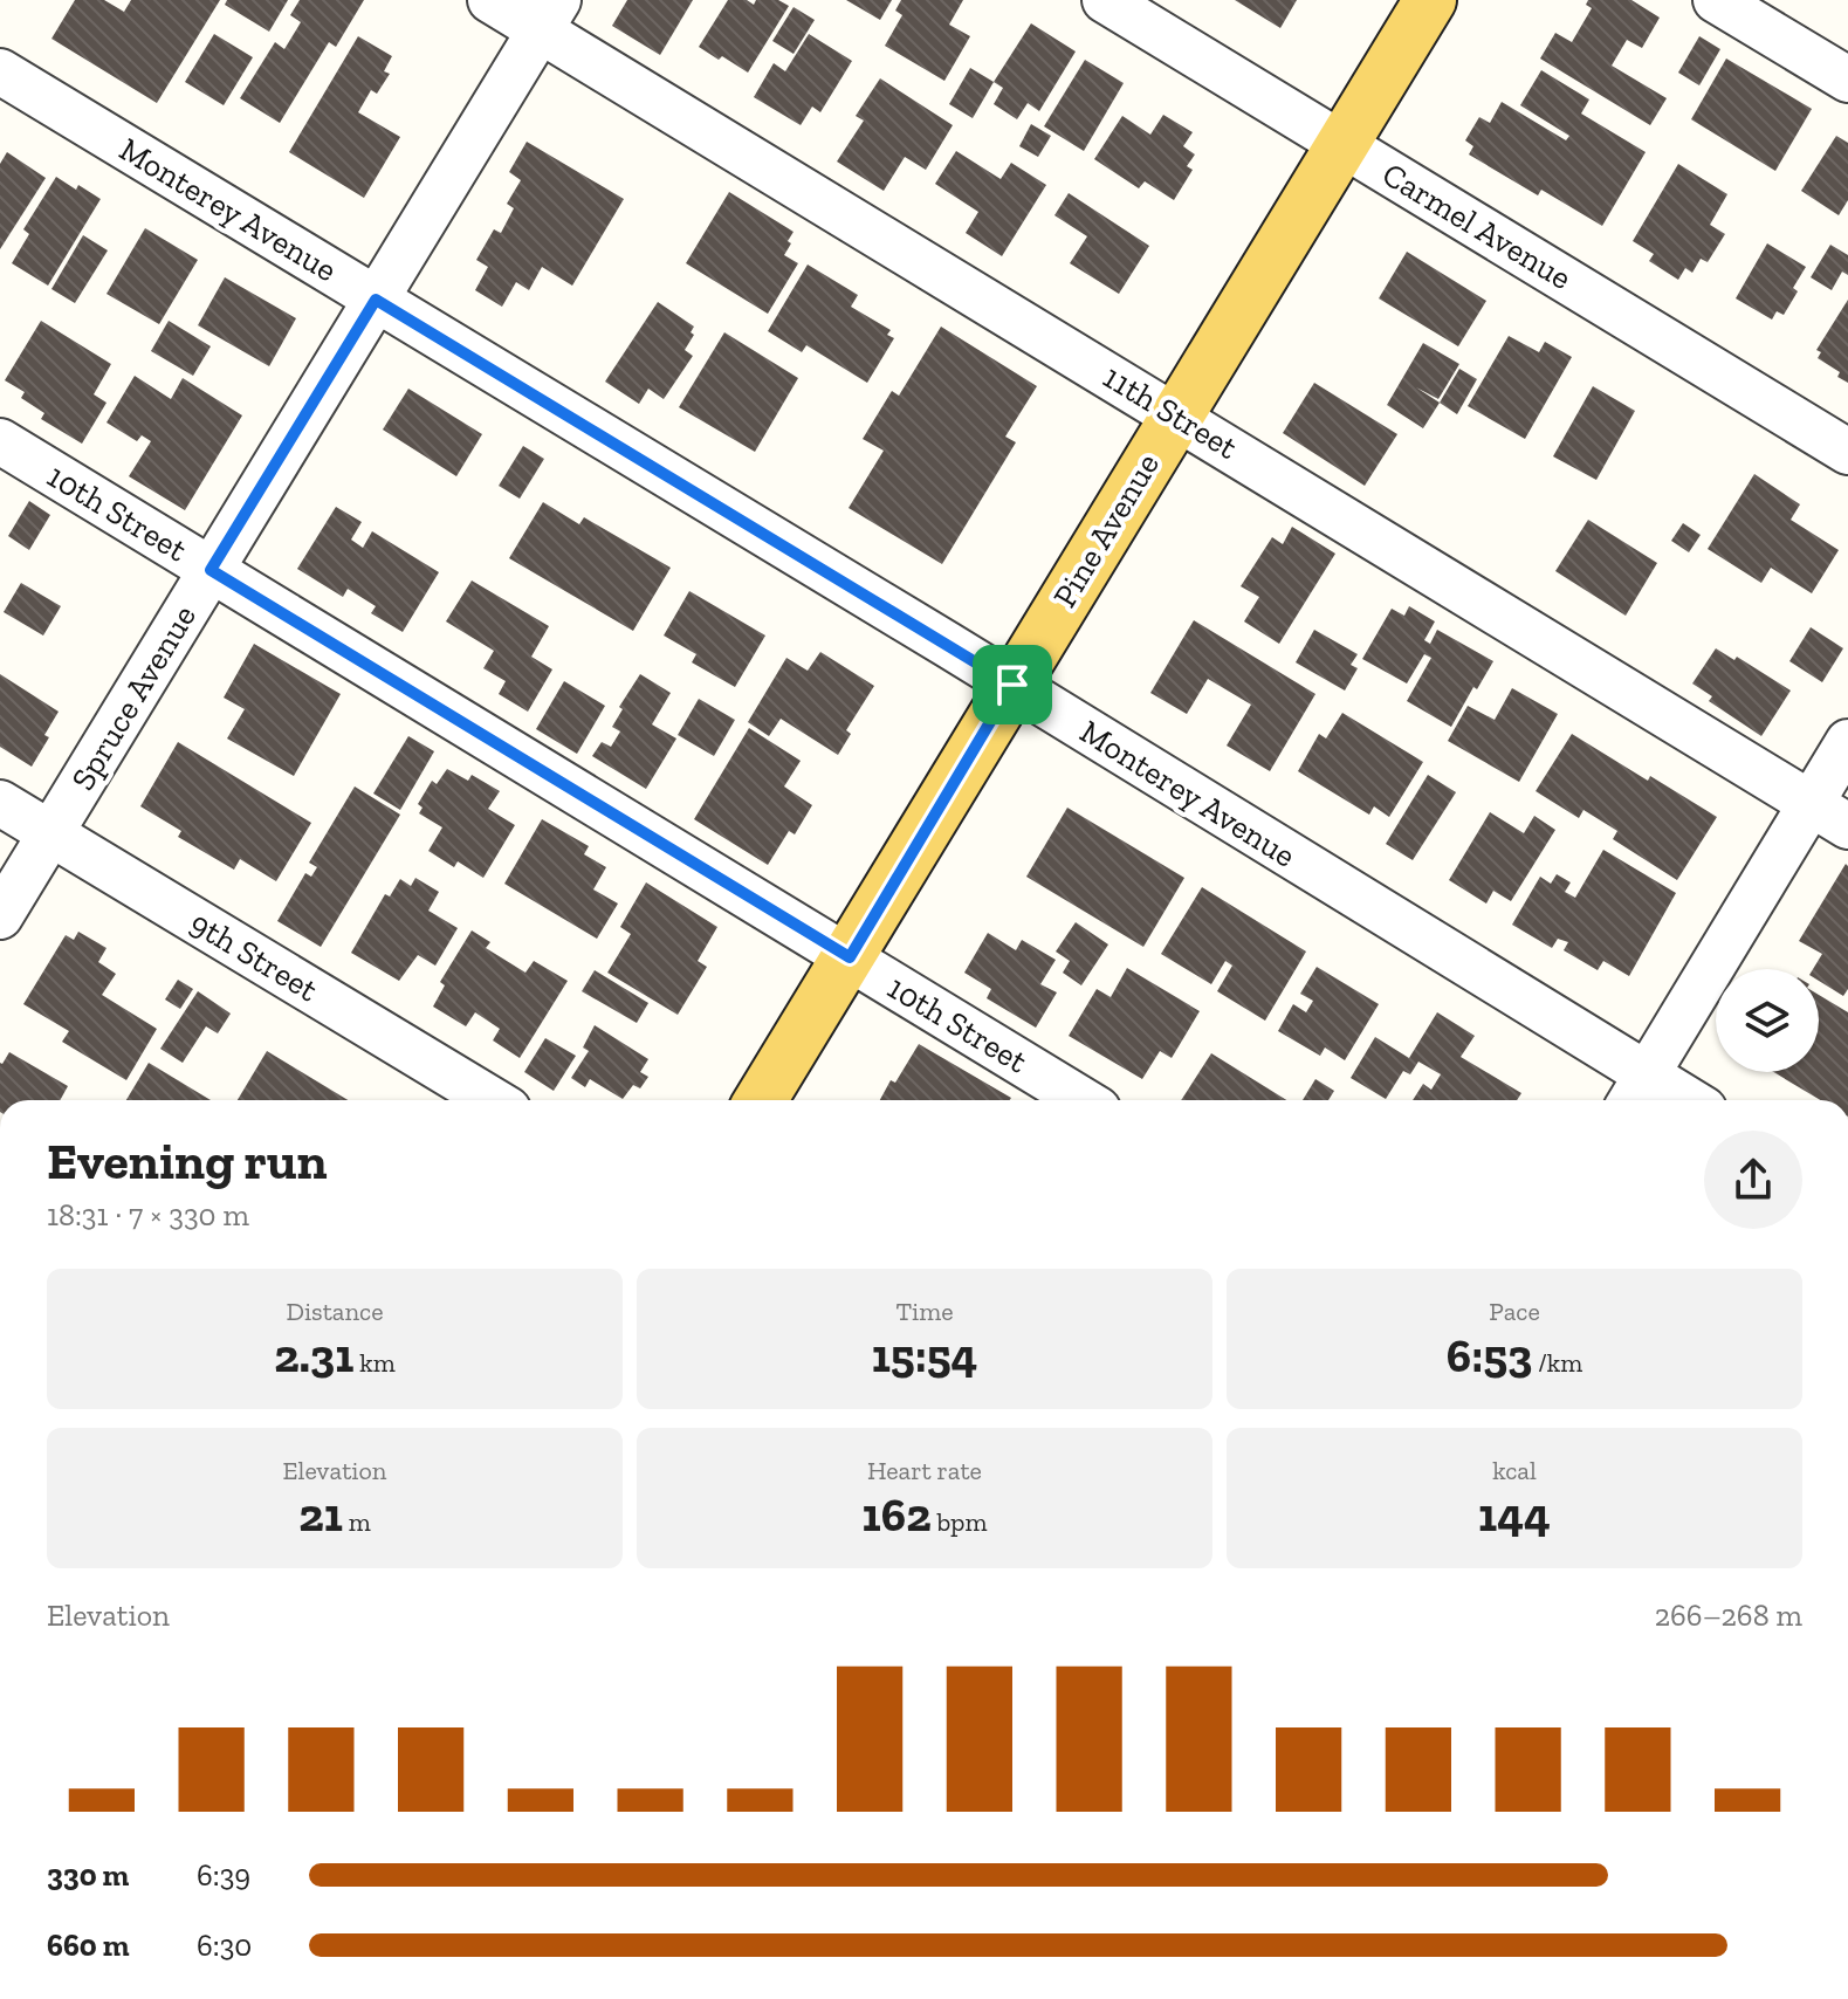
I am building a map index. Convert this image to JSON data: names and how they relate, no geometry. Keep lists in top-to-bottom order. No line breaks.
{"streets":{"main road":["Pine Avenue"],"street":["Monterey Avenue","Carmel Avenue","11th Street","10th Street","Spruce Avenue","9th Street"]},"crossings":[["Monterey Avenue","Pine Avenue"],["Monterey Avenue","Spruce Avenue"],["Carmel Avenue","Pine Avenue"],["11th Street","Pine Avenue"],["11th Street","Spruce Avenue"],["10th Street","Pine Avenue"],["10th Street","Spruce Avenue"],["Spruce Avenue","9th Street"]],"page":{"heading":["Evening run","18:31 · 7 × 330 m"],"stats":[["Distance","2.31 km"],["Time","15:54"],["Pace","6:53 /km"],["Elevation","21 m"],["Heart rate","162 bpm"],["kcal","144"]],"chart":["Elevation","266–268 m"],"list":[{"name":"330 m","note":"6:39"},{"name":"660 m","note":"6:30"}]}}
